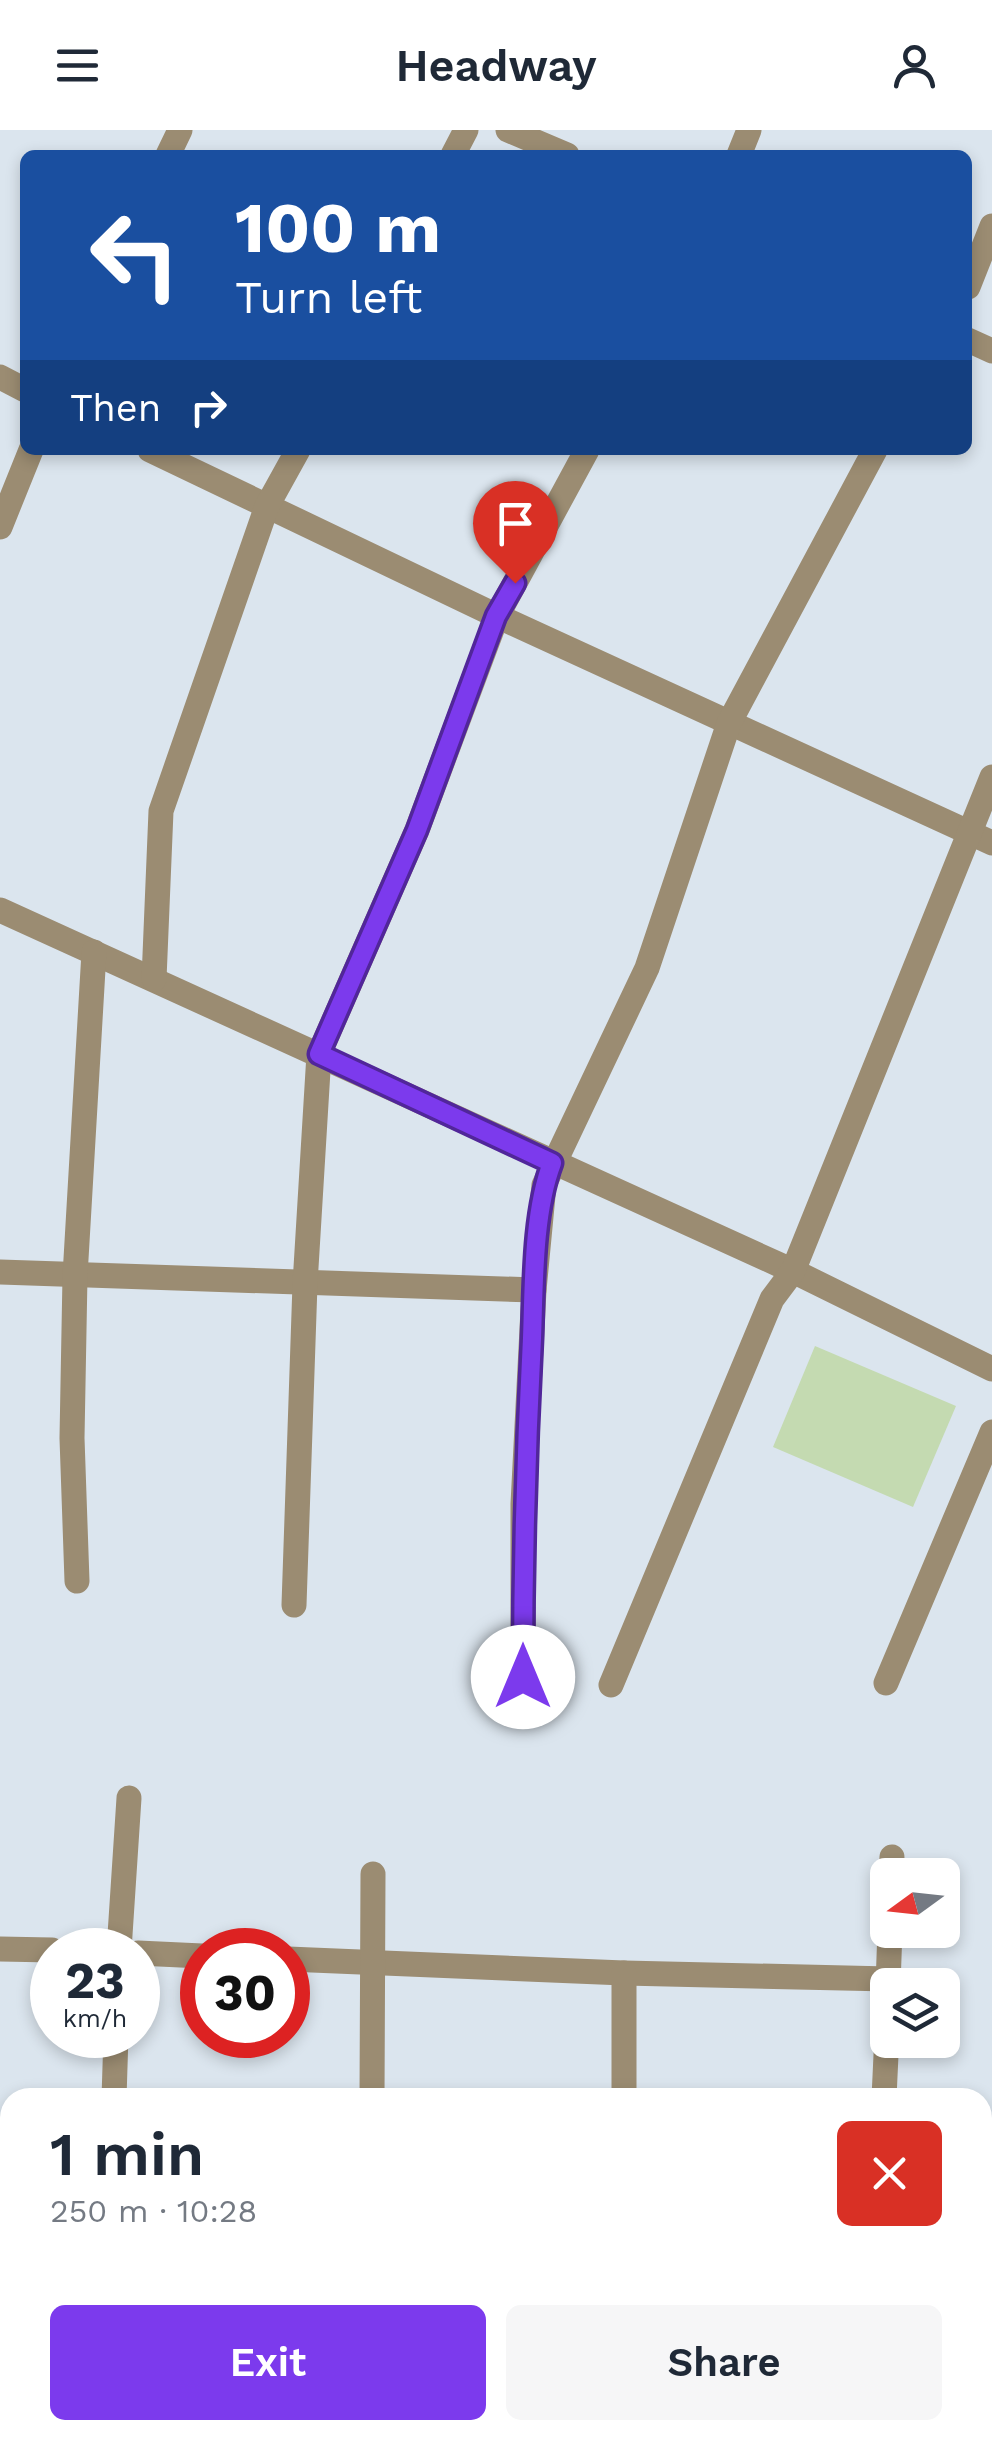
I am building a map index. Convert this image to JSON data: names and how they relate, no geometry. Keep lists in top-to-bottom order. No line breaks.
{"north":"left","page":{"header":"Headway","turn":["100 m","Turn left"],"then":"Then","speed":"23 km/h","limit":"30","heading":["1 min","250 m · 10:28"],"buttons":["Exit","Share"]}}
